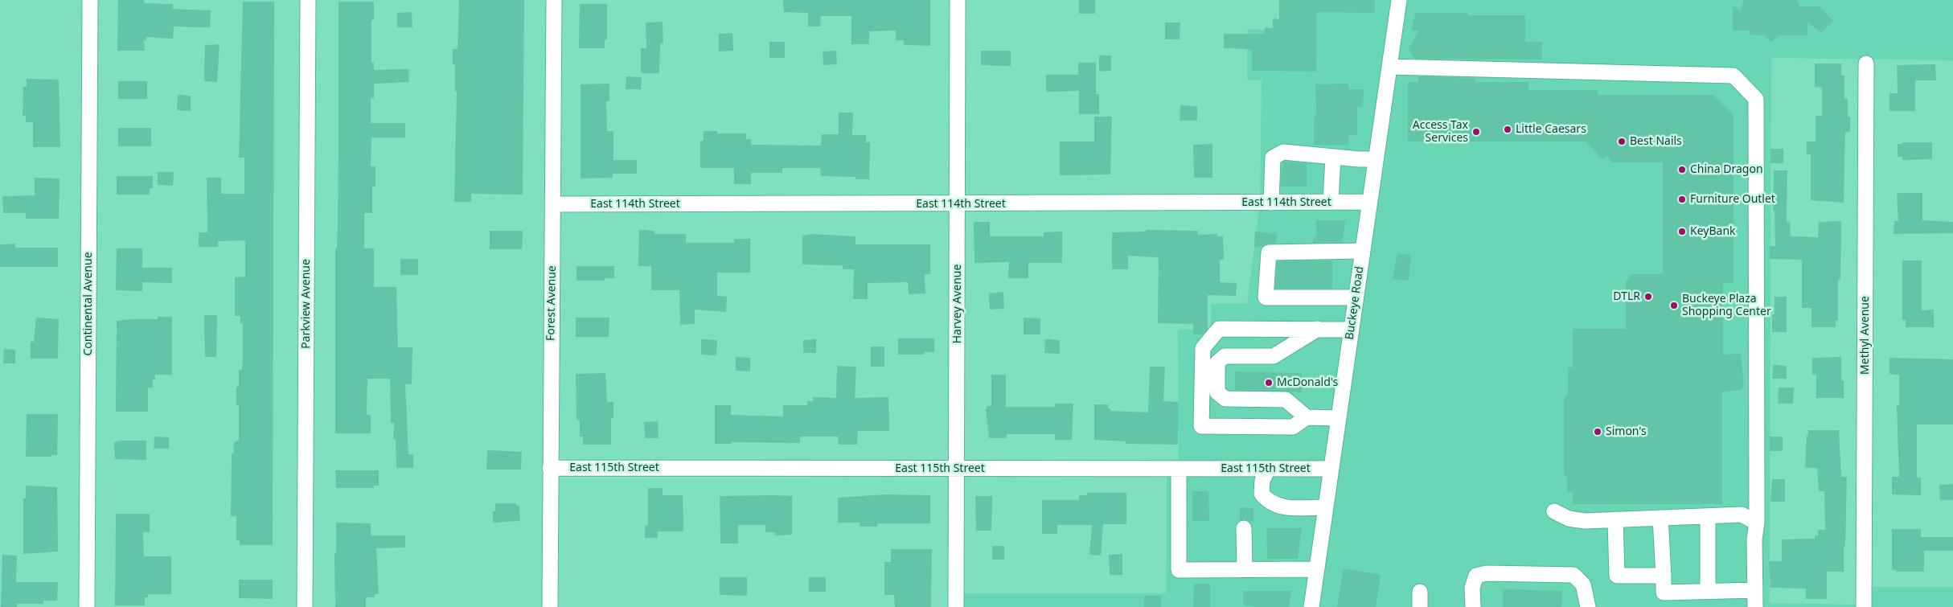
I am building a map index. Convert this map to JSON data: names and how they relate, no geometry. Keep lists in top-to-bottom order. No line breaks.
{"streets":{"street":["East 114th Street","Forest Avenue","Buckeye Road","Continental Avenue","Parkview Avenue","Harvey Avenue","Methyl Avenue","East 115th Street"]},"crossings":[["East 114th Street","Forest Avenue"],["East 114th Street","Buckeye Road"],["East 114th Street","Harvey Avenue"],["Forest Avenue","East 115th Street"],["Buckeye Road","East 115th Street"],["Harvey Avenue","East 115th Street"]],"places":["Little Caesars","Access Tax Services","Best Nails","China Dragon","Furniture Outlet","KeyBank","DTLR","Buckeye Plaza Shopping Center","McDonald's","Simon's"]}
